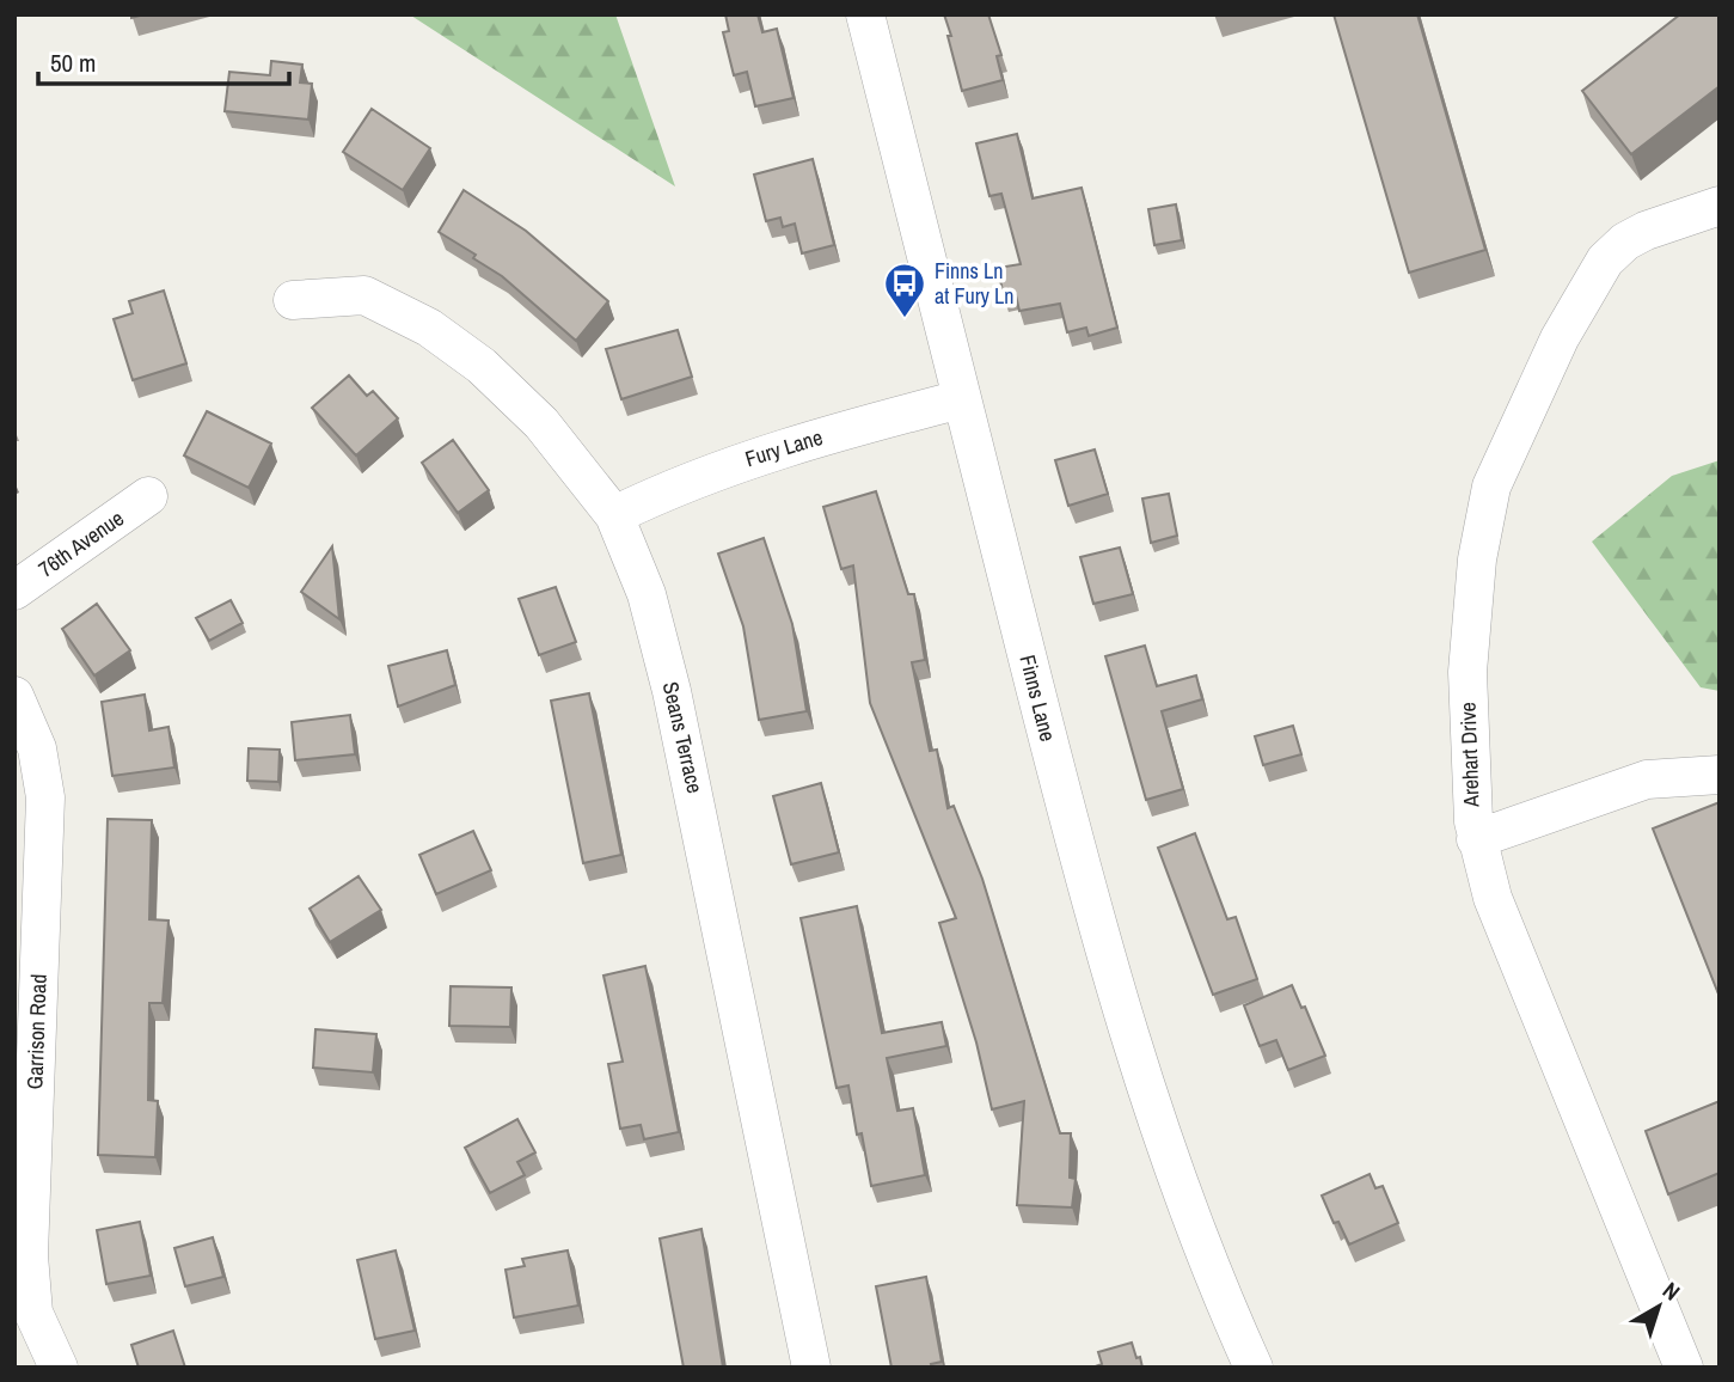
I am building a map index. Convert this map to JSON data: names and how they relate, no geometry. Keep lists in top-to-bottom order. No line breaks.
{"streets":{"street":["Fury Lane","76th Avenue","Finns Lane","Seans Terrace","Arehart Drive","Garrison Road"]},"crossings":[["Fury Lane","Finns Lane"],["Fury Lane","Seans Terrace"]],"places":{"bus stop":["Finns Ln at Fury Ln"]},"scale_bar":"50 m","north":"top right"}
